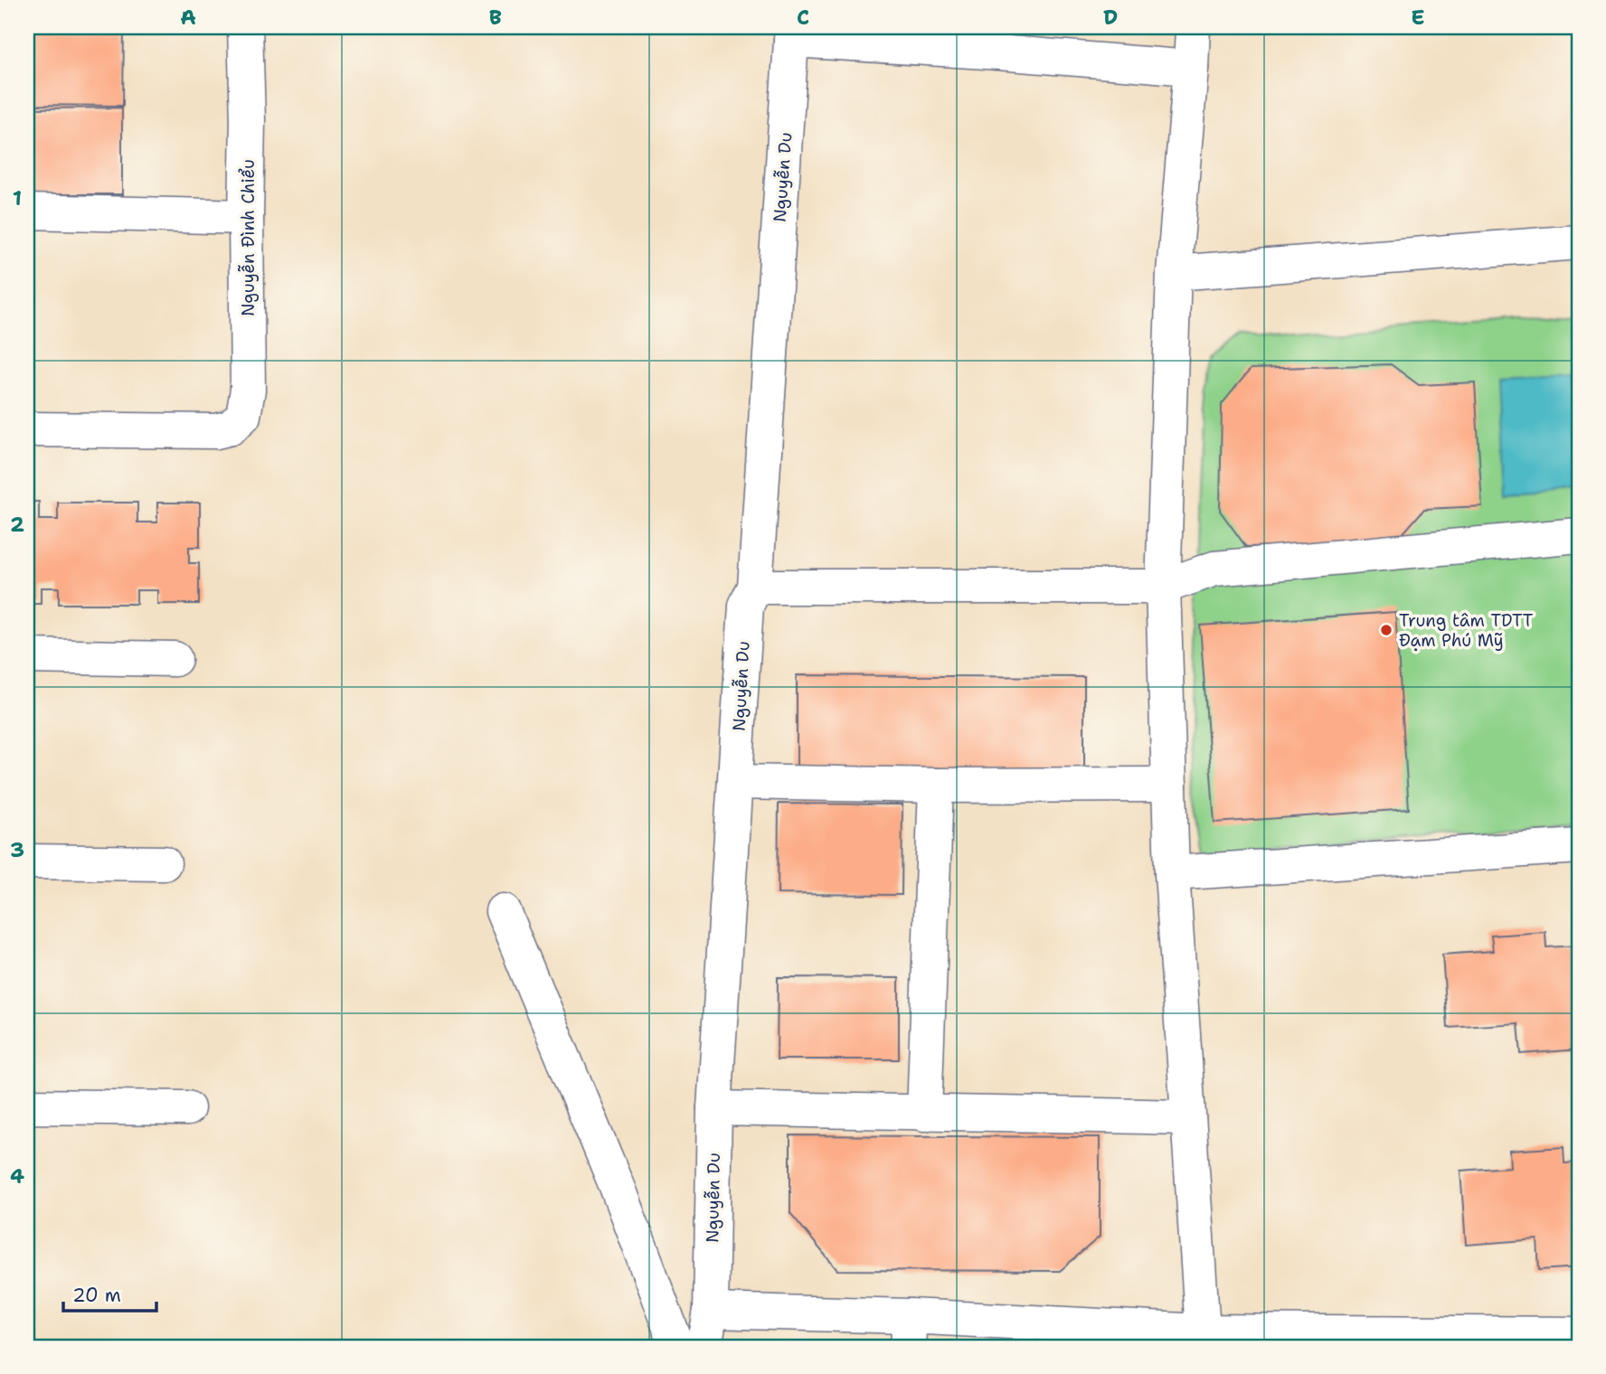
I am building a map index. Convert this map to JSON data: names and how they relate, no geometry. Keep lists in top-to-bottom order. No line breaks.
{"streets":{"street":["Nguyễn Du","Nguyễn Đình Chiểu"]},"places":["Trung tâm TDTT Đạm Phú Mỹ"],"scale_bar":"20 m","grid":{"columns":["A","B","C","D","E"],"rows":["1","2","3","4"]}}
